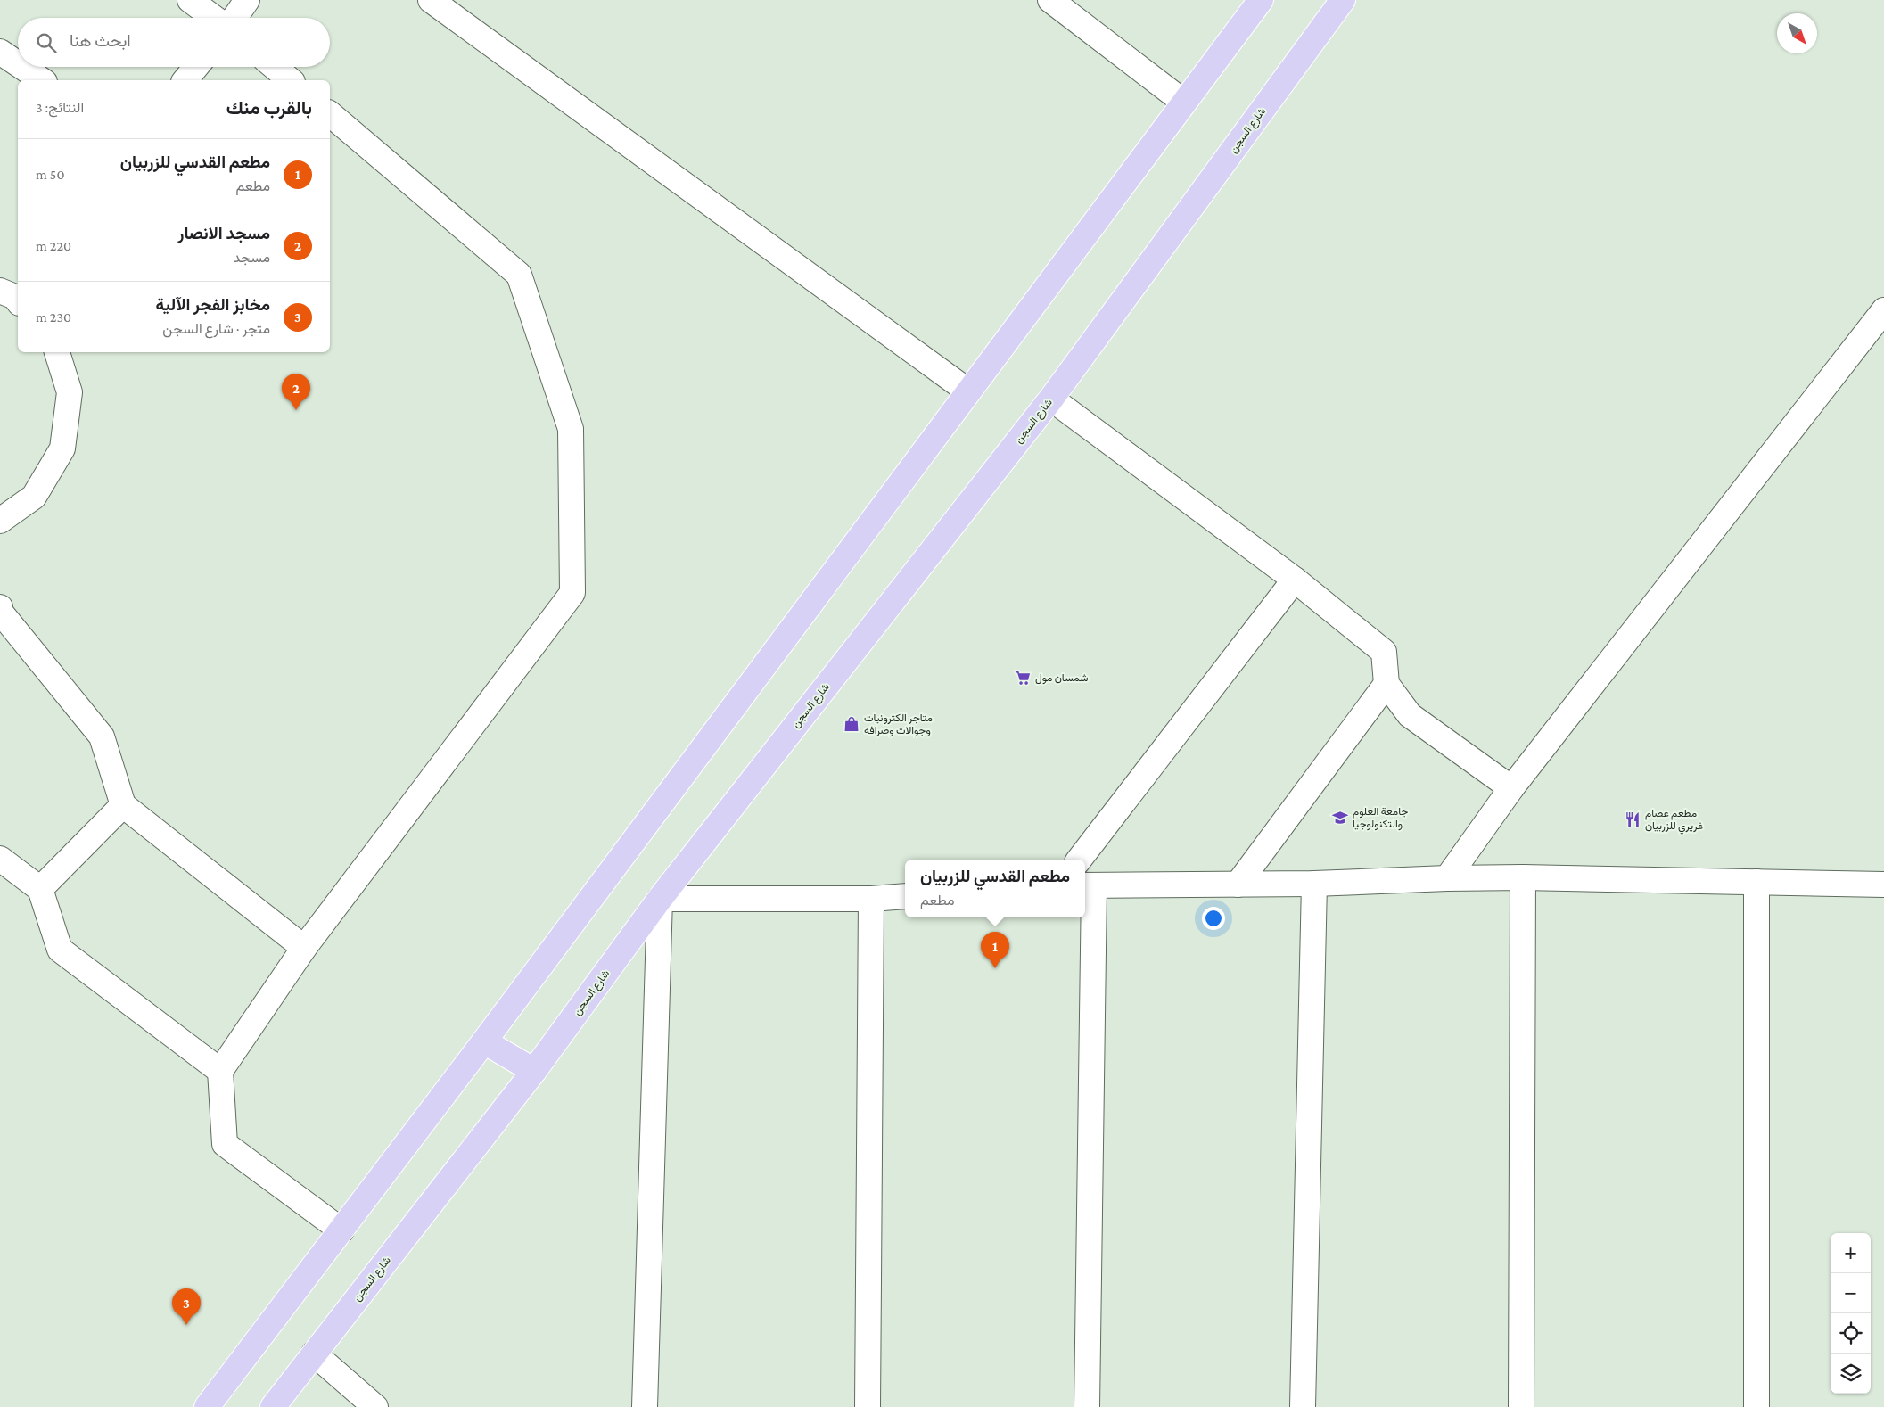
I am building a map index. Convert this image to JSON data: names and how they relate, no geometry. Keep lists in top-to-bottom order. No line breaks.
{"streets":{"main road":["شارع السجن"]},"places":{"supermarket":["شمسان مول"],"shop":["متاجر الكترونيات وجوالات وصرافه"],"school or university":["جامعة العلوم والتكنولوجيا"],"restaurant":["مطعم عصام غريري للزربيان"]},"north":"bottom right","page":{"search":"ابحث هنا","heading":["بالقرب منك","النتائج: 3"],"list":[{"mark":"1","name":"مطعم القدسي للزربيان","note":"مطعم","value":"50 m"},{"mark":"2","name":"مسجد الانصار","note":"مسجد","value":"220 m"},{"mark":"3","name":"مخابز الفجر الآلية","note":"متجر · شارع السجن","value":"230 m"}],"pins":["2","1","3"],"popup":["مطعم القدسي للزربيان","مطعم"],"map_buttons":["+","−"]}}
